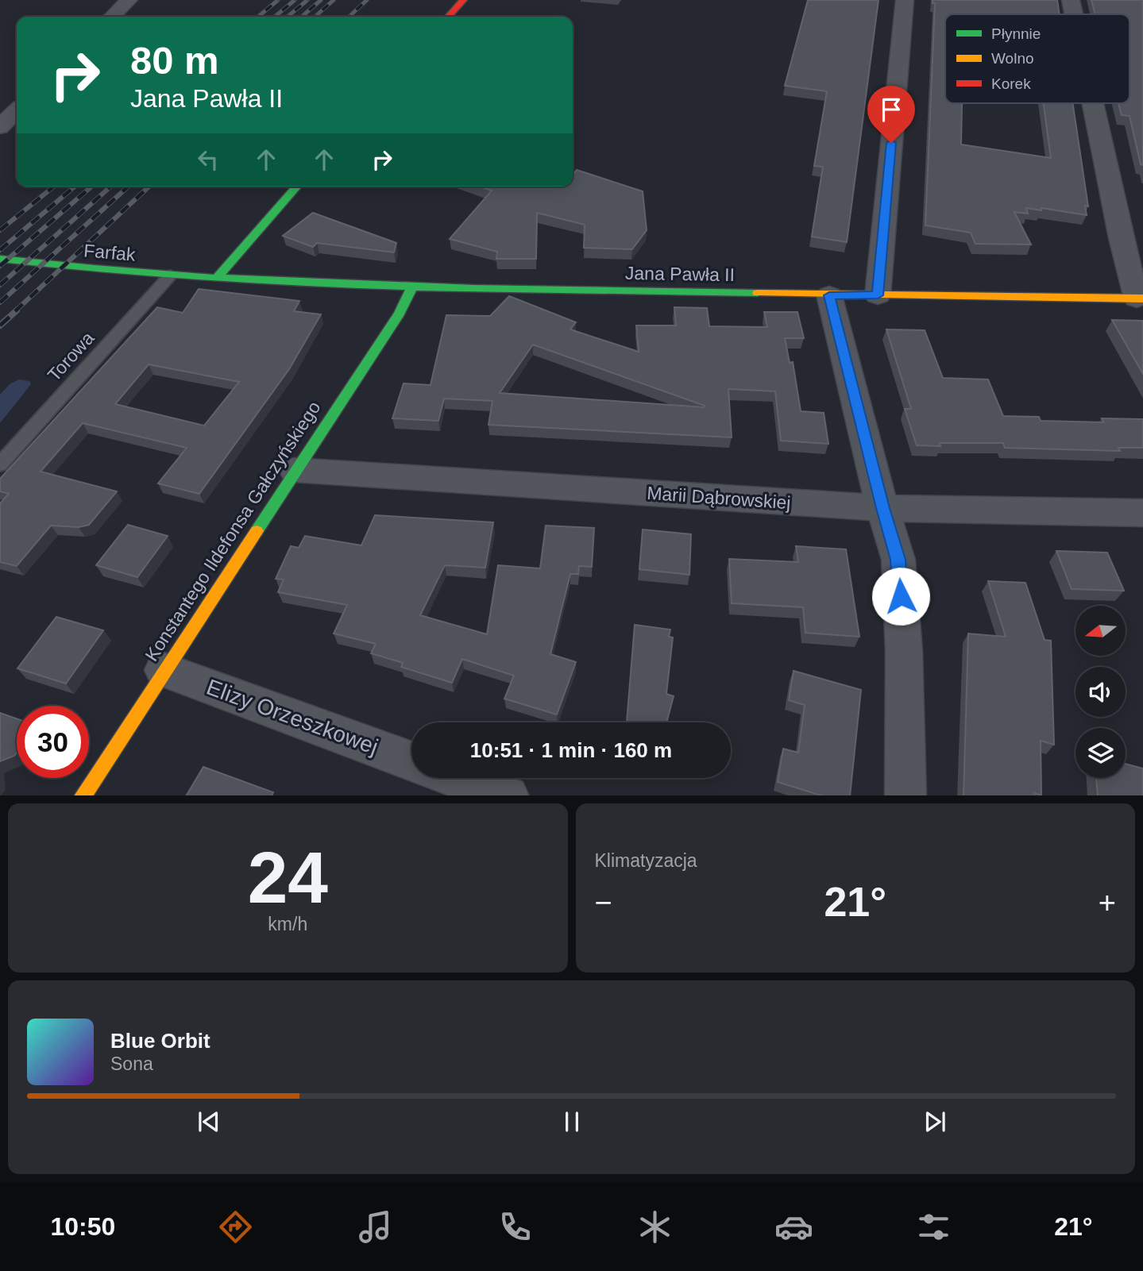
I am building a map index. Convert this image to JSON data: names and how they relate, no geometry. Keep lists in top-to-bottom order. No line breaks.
{"streets":{"street":["Farfak","Jana Pawła II","Marii Dąbrowskiej","Konstantego Ildefonsa Gałczyńskiego","Elizy Orzeszkowej"],"lane":["Torowa"]},"crossings":[["Farfak","Jana Pawła II"],["Farfak","Torowa"],["Jana Pawła II","Konstantego Ildefonsa Gałczyńskiego"],["Marii Dąbrowskiej","Konstantego Ildefonsa Gałczyńskiego"],["Konstantego Ildefonsa Gałczyńskiego","Elizy Orzeszkowej"]],"legend":["Płynnie","Wolno","Korek"],"north":"left","page":{"turn":["80 m","Jana Pawła II"],"limit":"30","trip":"10:51 · 1 min · 160 m","tile":[["24","km/h"],"Klimatyzacja"],"heat":["−","21°","+"],"song":["Blue Orbit","Sona"],"tabs":["10:50","21°"]}}
